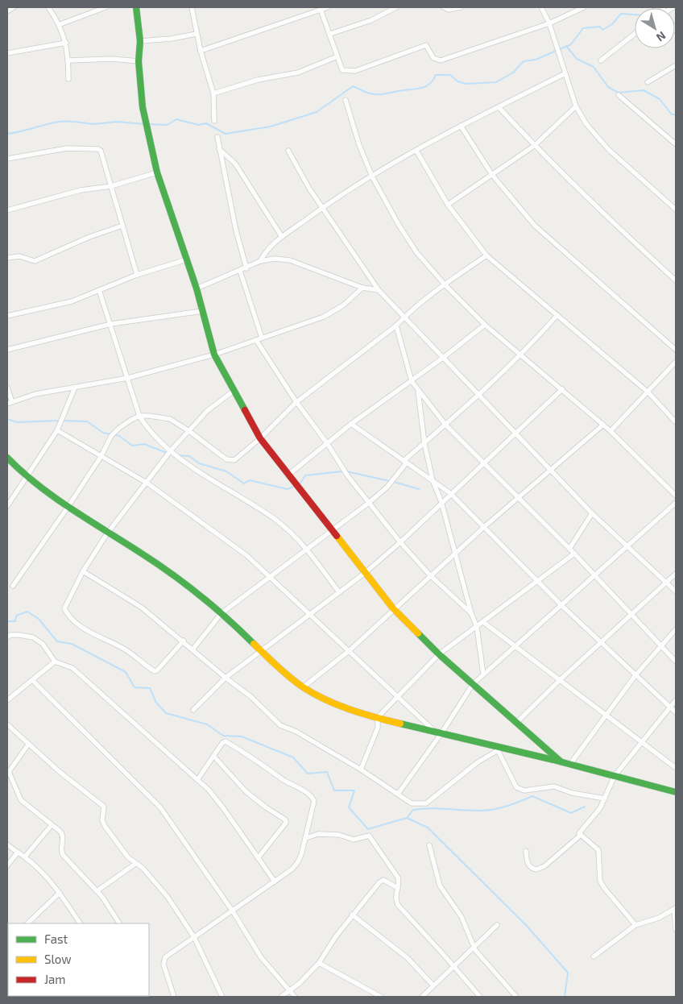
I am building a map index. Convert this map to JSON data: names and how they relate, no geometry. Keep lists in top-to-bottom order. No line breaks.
{"legend":["Fast","Slow","Jam"],"north":"bottom right"}
